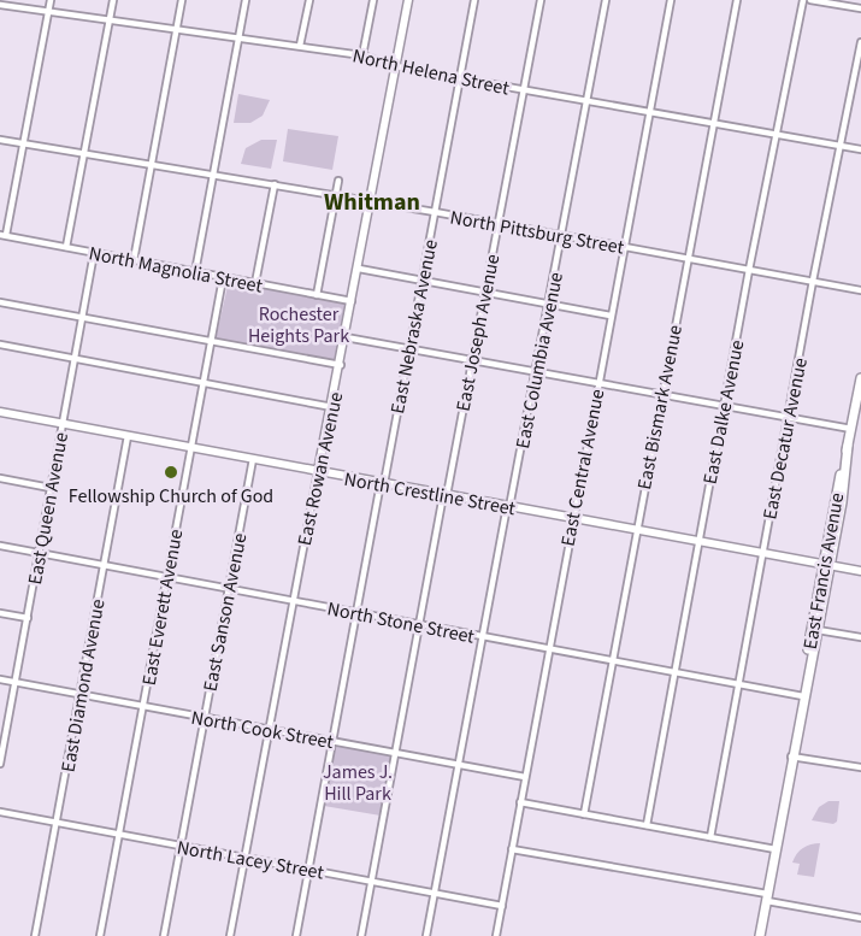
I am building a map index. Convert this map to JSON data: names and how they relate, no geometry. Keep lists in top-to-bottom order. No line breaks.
{"streets":{"main road":["East Rowan Avenue","North Crestline Street","East Francis Avenue"],"street":["North Helena Street","North Pittsburg Street","North Magnolia Street","East Nebraska Avenue","East Joseph Avenue","East Columbia Avenue","East Bismark Avenue","East Dalke Avenue","East Decatur Avenue","East Central Avenue","East Queen Avenue","East Everett Avenue","East Sanson Avenue","North Stone Street","East Diamond Avenue","North Cook Street","North Lacey Street"]},"crossings":[["North Helena Street","East Nebraska Avenue"],["North Helena Street","East Joseph Avenue"],["North Helena Street","East Columbia Avenue"],["North Helena Street","East Bismark Avenue"],["North Helena Street","East Dalke Avenue"],["North Helena Street","East Decatur Avenue"],["North Helena Street","East Central Avenue"],["North Helena Street","East Rowan Avenue"],["North Pittsburg Street","East Nebraska Avenue"],["North Pittsburg Street","East Joseph Avenue"],["North Pittsburg Street","East Columbia Avenue"],["North Pittsburg Street","East Bismark Avenue"],["North Pittsburg Street","East Dalke Avenue"],["North Pittsburg Street","East Decatur Avenue"],["North Pittsburg Street","East Central Avenue"],["North Pittsburg Street","East Rowan Avenue"],["North Magnolia Street","East Rowan Avenue"],["North Magnolia Street","East Queen Avenue"],["North Magnolia Street","East Everett Avenue"],["East Nebraska Avenue","North Crestline Street"],["East Nebraska Avenue","North Stone Street"],["East Nebraska Avenue","North Cook Street"],["East Nebraska Avenue","North Lacey Street"],["East Joseph Avenue","North Crestline Street"],["East Joseph Avenue","North Stone Street"],["East Joseph Avenue","North Cook Street"],["East Joseph Avenue","North Lacey Street"],["East Columbia Avenue","North Crestline Street"],["East Columbia Avenue","North Stone Street"],["East Columbia Avenue","North Cook Street"],["East Columbia Avenue","North Lacey Street"],["East Bismark Avenue","North Crestline Street"],["East Bismark Avenue","North Stone Street"],["East Dalke Avenue","North Crestline Street"],["East Dalke Avenue","North Stone Street"],["East Decatur Avenue","North Crestline Street"],["East Decatur Avenue","North Stone Street"],["East Central Avenue","North Crestline Street"],["East Central Avenue","North Stone Street"],["East Central Avenue","North Cook Street"],["East Central Avenue","North Lacey Street"],["East Rowan Avenue","North Crestline Street"],["East Rowan Avenue","North Stone Street"],["East Rowan Avenue","North Cook Street"],["East Rowan Avenue","North Lacey Street"],["North Crestline Street","East Queen Avenue"],["North Crestline Street","East Francis Avenue"],["North Crestline Street","East Everett Avenue"],["North Crestline Street","East Sanson Avenue"],["North Crestline Street","East Diamond Avenue"],["East Queen Avenue","North Stone Street"],["East Queen Avenue","North Cook Street"],["East Francis Avenue","North Stone Street"],["East Everett Avenue","North Stone Street"],["East Everett Avenue","North Cook Street"],["East Everett Avenue","North Lacey Street"],["East Sanson Avenue","North Stone Street"],["East Sanson Avenue","North Cook Street"],["East Sanson Avenue","North Lacey Street"],["North Stone Street","East Diamond Avenue"],["East Diamond Avenue","North Cook Street"],["East Diamond Avenue","North Lacey Street"]],"districts":["Whitman"],"parks":["Rochester Heights Park","James J. Hill Park"],"places":["Fellowship Church of God"]}
